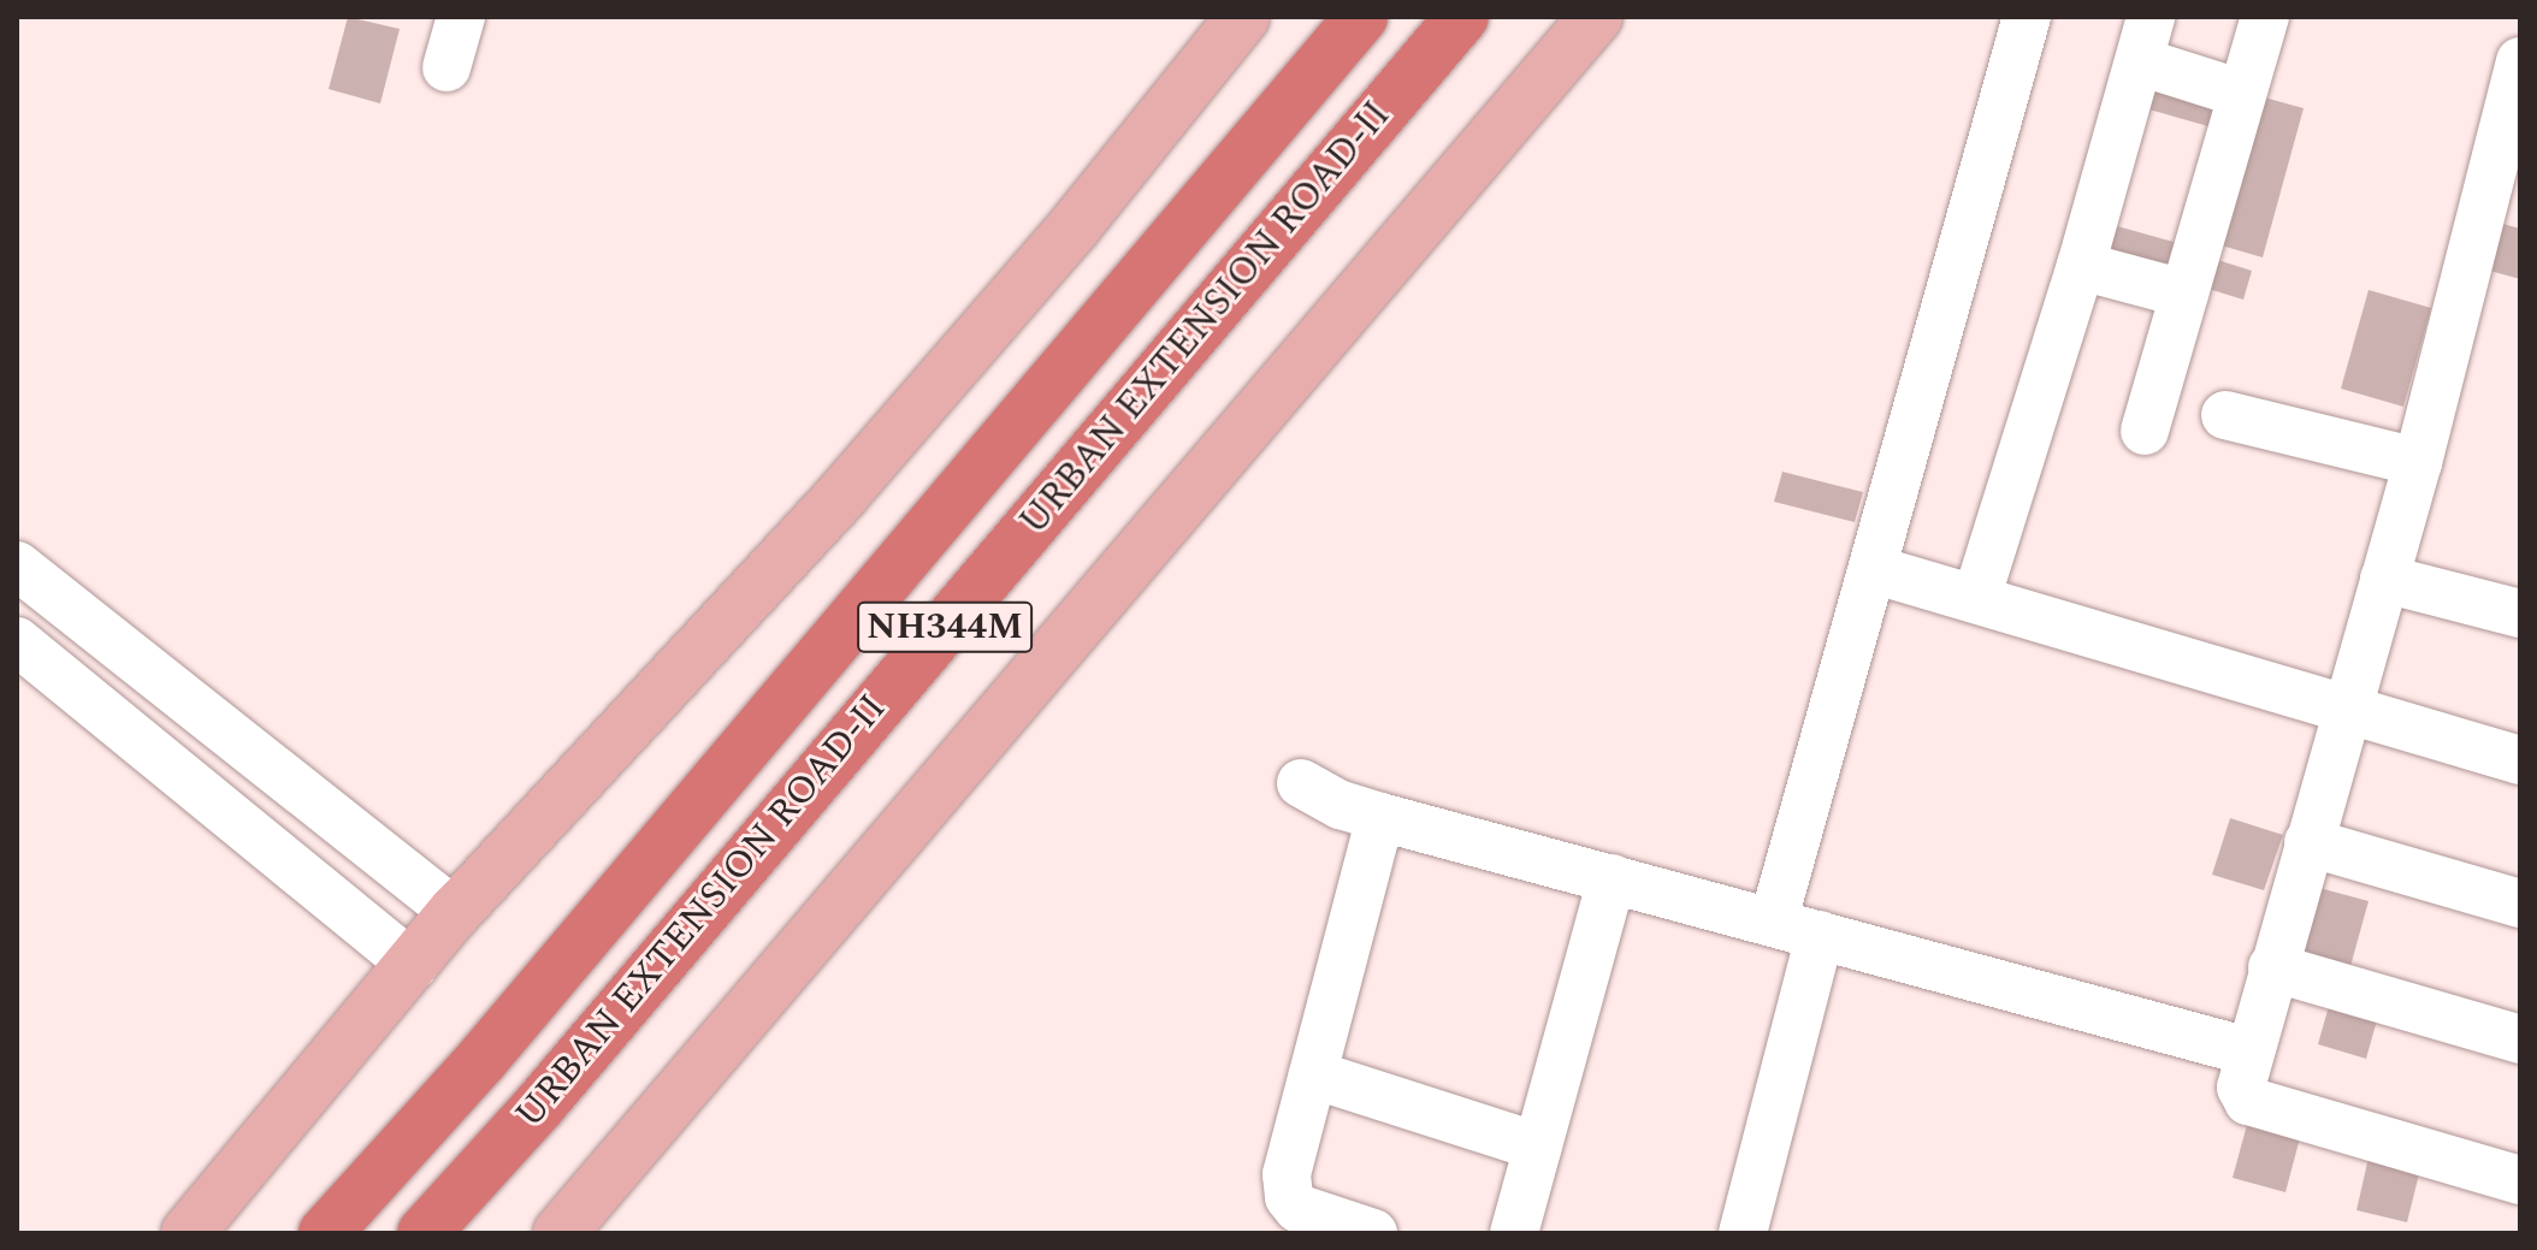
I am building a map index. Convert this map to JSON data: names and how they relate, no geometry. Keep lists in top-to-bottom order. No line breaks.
{"streets":{"highway":["URBAN EXTENSION ROAD-II","NH344M"]}}
